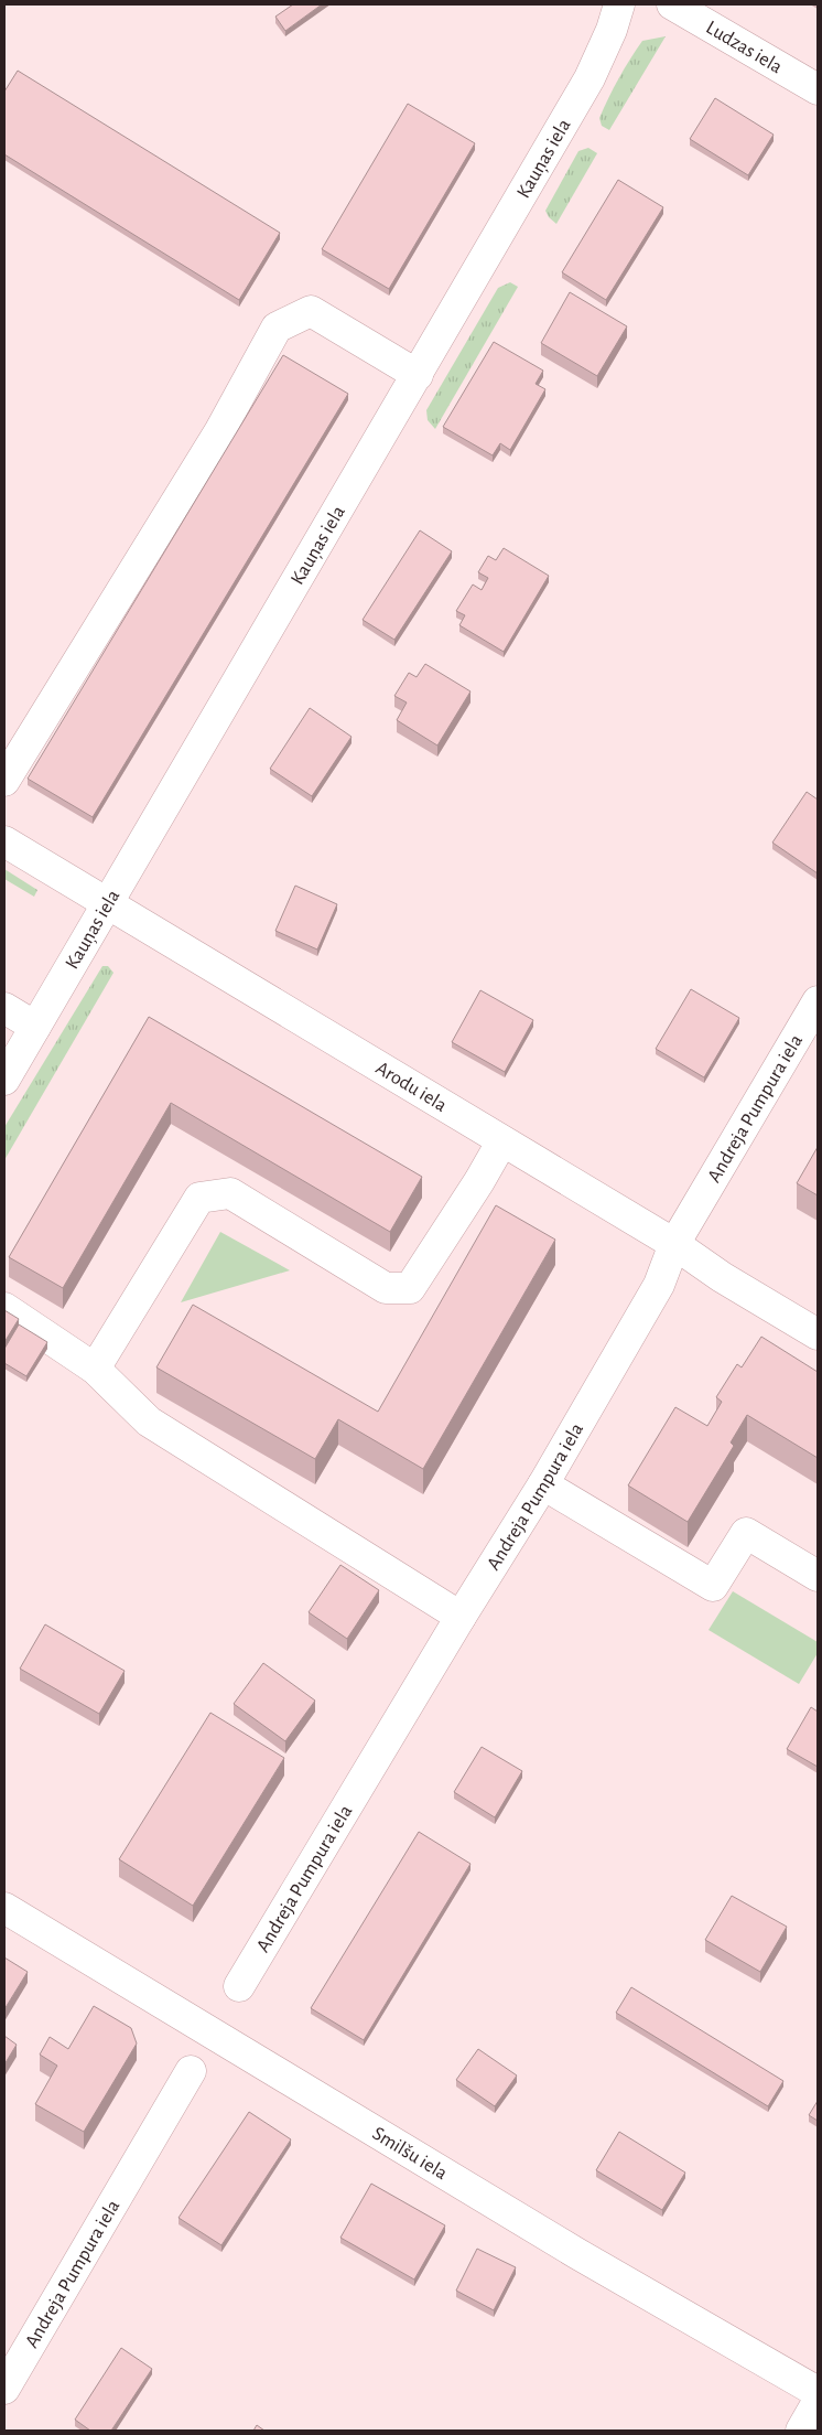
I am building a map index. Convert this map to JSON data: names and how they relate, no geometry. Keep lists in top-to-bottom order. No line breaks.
{"streets":{"street":["Ludzas iela","Kauņas iela","Arodu iela","Andreja Pumpura iela","Smilšu iela"]},"crossings":[["Kauņas iela","Arodu iela"],["Arodu iela","Andreja Pumpura iela"]]}
